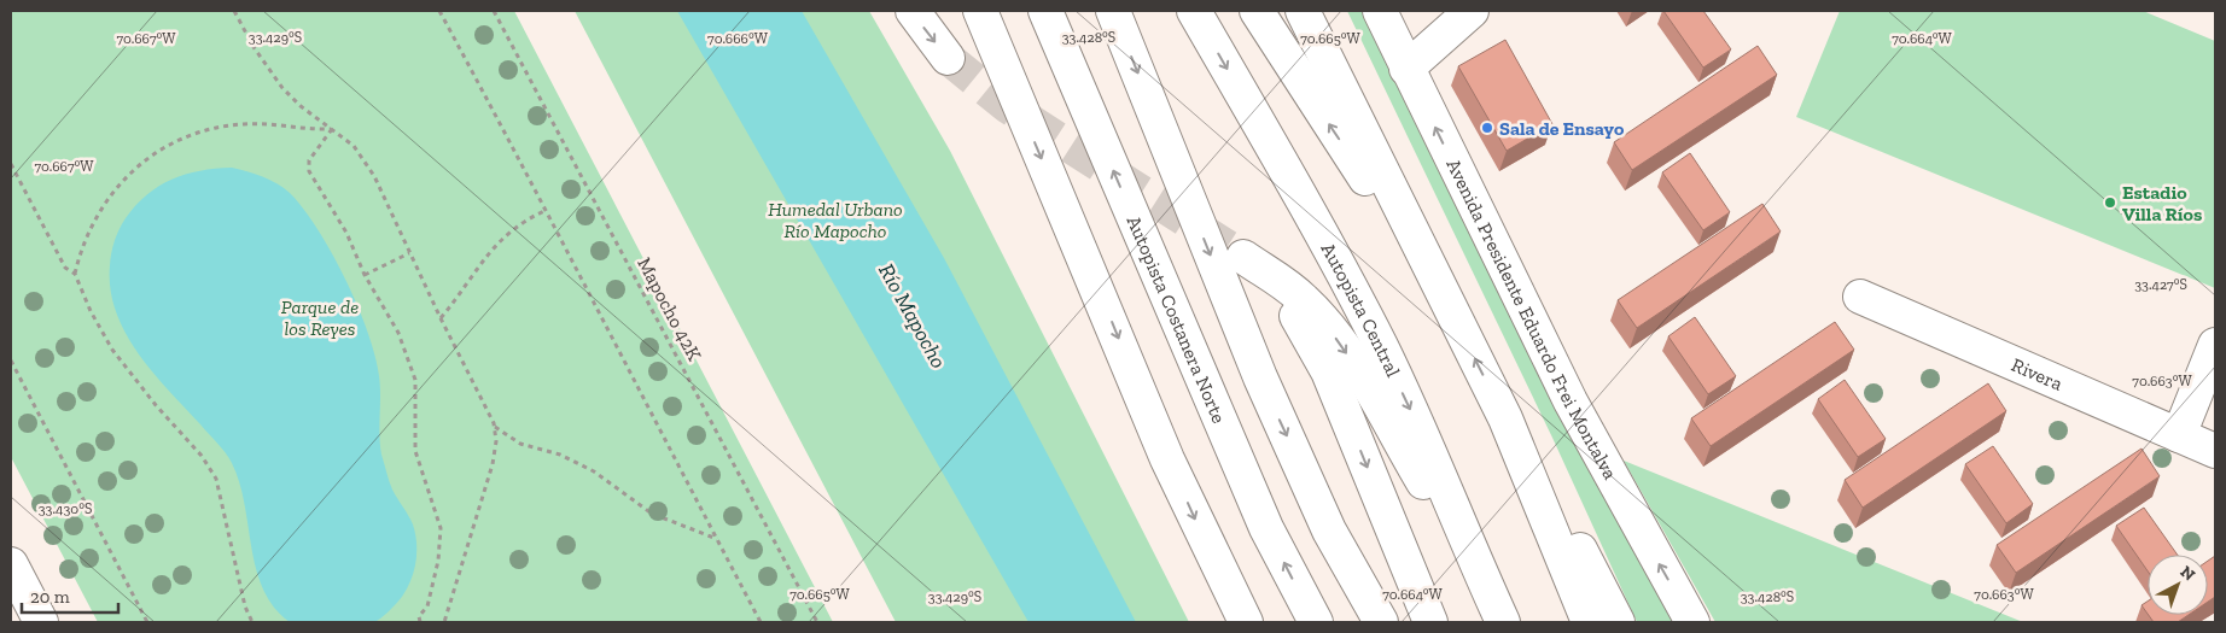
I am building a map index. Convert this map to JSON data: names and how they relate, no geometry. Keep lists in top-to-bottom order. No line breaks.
{"streets":{"main road":["Autopista Central","Autopista Costanera Norte","Avenida Presidente Eduardo Frei Montalva","Rivera"],"path":["Mapocho 42K"]},"water":["Río Mapocho"],"parks":["Humedal Urbano Río Mapocho","Parque de los Reyes"],"places":["Sala de Ensayo","Estadio Villa Ríos"],"scale_bar":"20 m","north":"top right","coordinates":["33.429°S","33.428°S","70.667°W","70.666°W","70.664°W","70.665°W","33.427°S","70.663°W","33.430°S"]}
